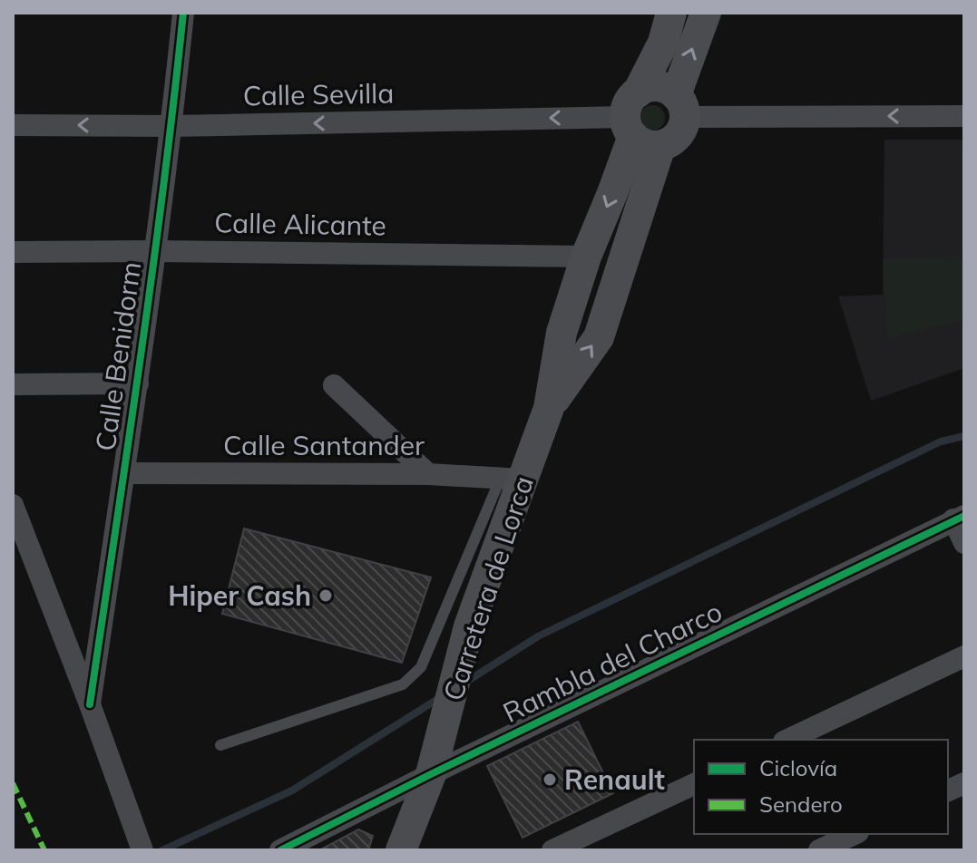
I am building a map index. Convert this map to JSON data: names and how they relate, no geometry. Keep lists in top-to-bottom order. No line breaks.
{"streets":{"main road":["Carretera de Lorca"],"street":["Calle Sevilla","Calle Alicante","Calle Benidorm","Calle Santander","Rambla del Charco"]},"crossings":[["Calle Sevilla","Calle Benidorm"],["Calle Sevilla","Carretera de Lorca"],["Calle Alicante","Calle Benidorm"],["Calle Alicante","Carretera de Lorca"],["Calle Benidorm","Calle Santander"],["Calle Santander","Carretera de Lorca"],["Carretera de Lorca","Rambla del Charco"]],"one_way":["Calle Sevilla"],"places":["Hiper Cash","Renault"],"legend":["Ciclovía","Sendero"]}
